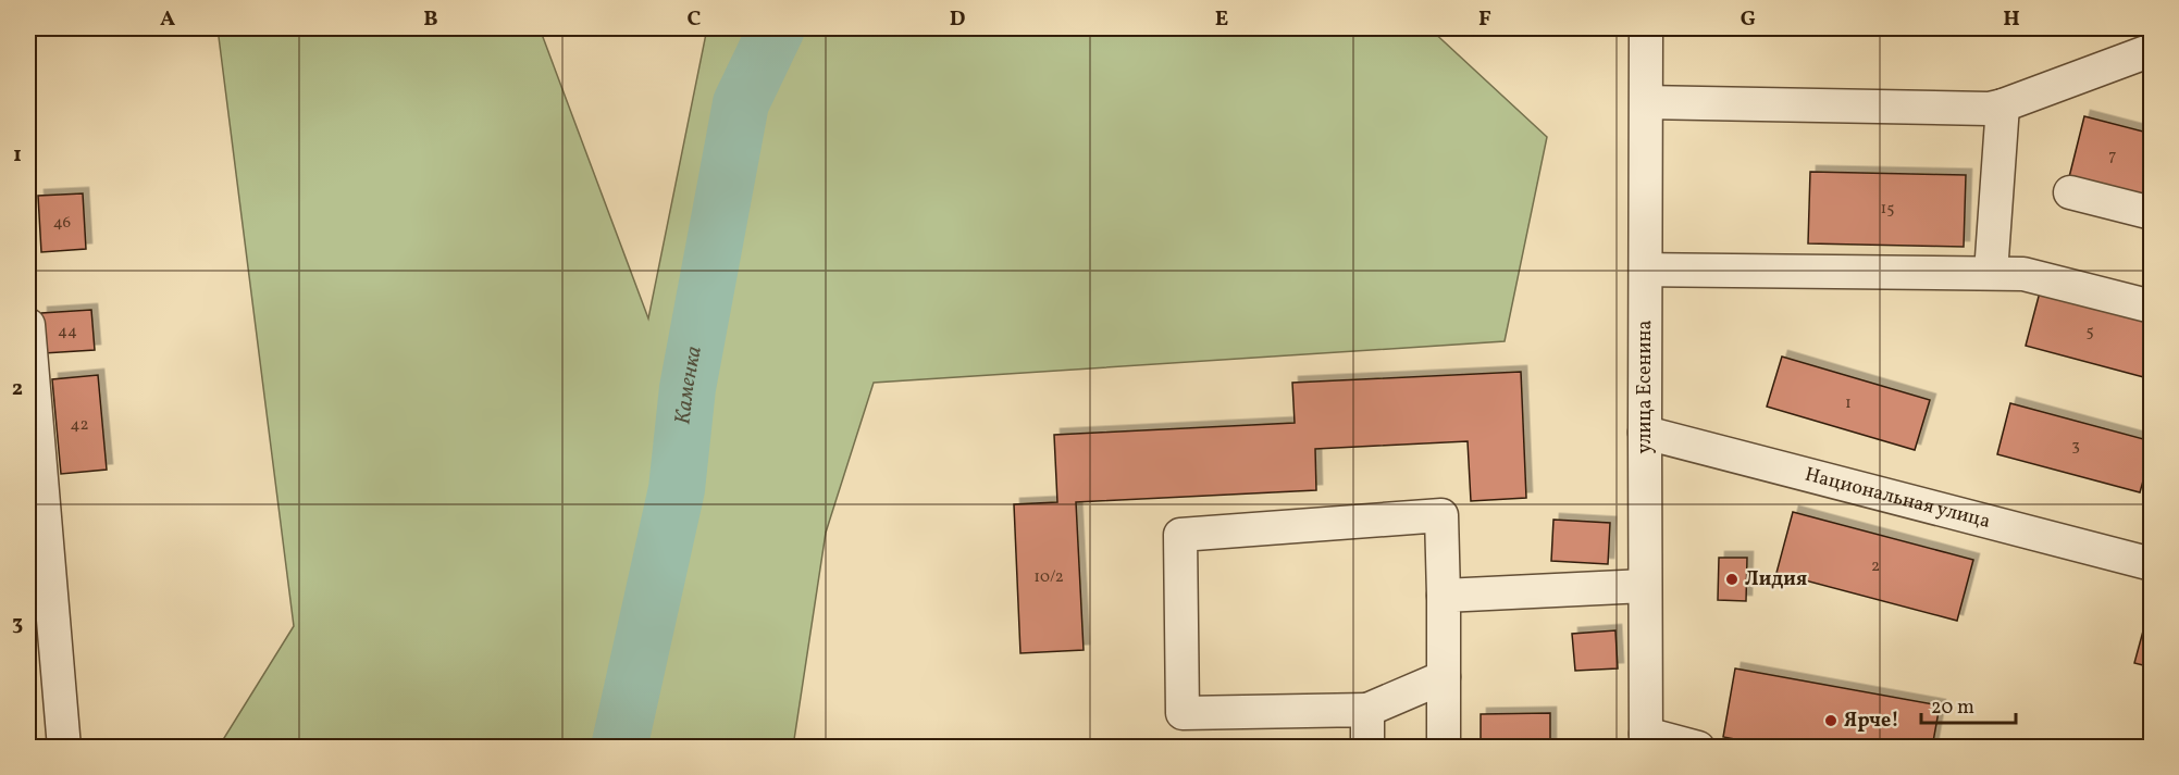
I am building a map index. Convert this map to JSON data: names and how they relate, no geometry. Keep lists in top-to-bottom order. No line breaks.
{"streets":{"street":["улица Есенина","Национальная улица"]},"crossings":[["улица Есенина","Национальная улица"]],"water":["Каменка"],"places":["Лидия","Ярче!"],"house_numbers":["7","15","46","44","5","1","42","3","2","10/2"],"scale_bar":"20 m","grid":{"columns":["A","B","C","D","E","F","G","H"],"rows":["1","2","3"]}}
